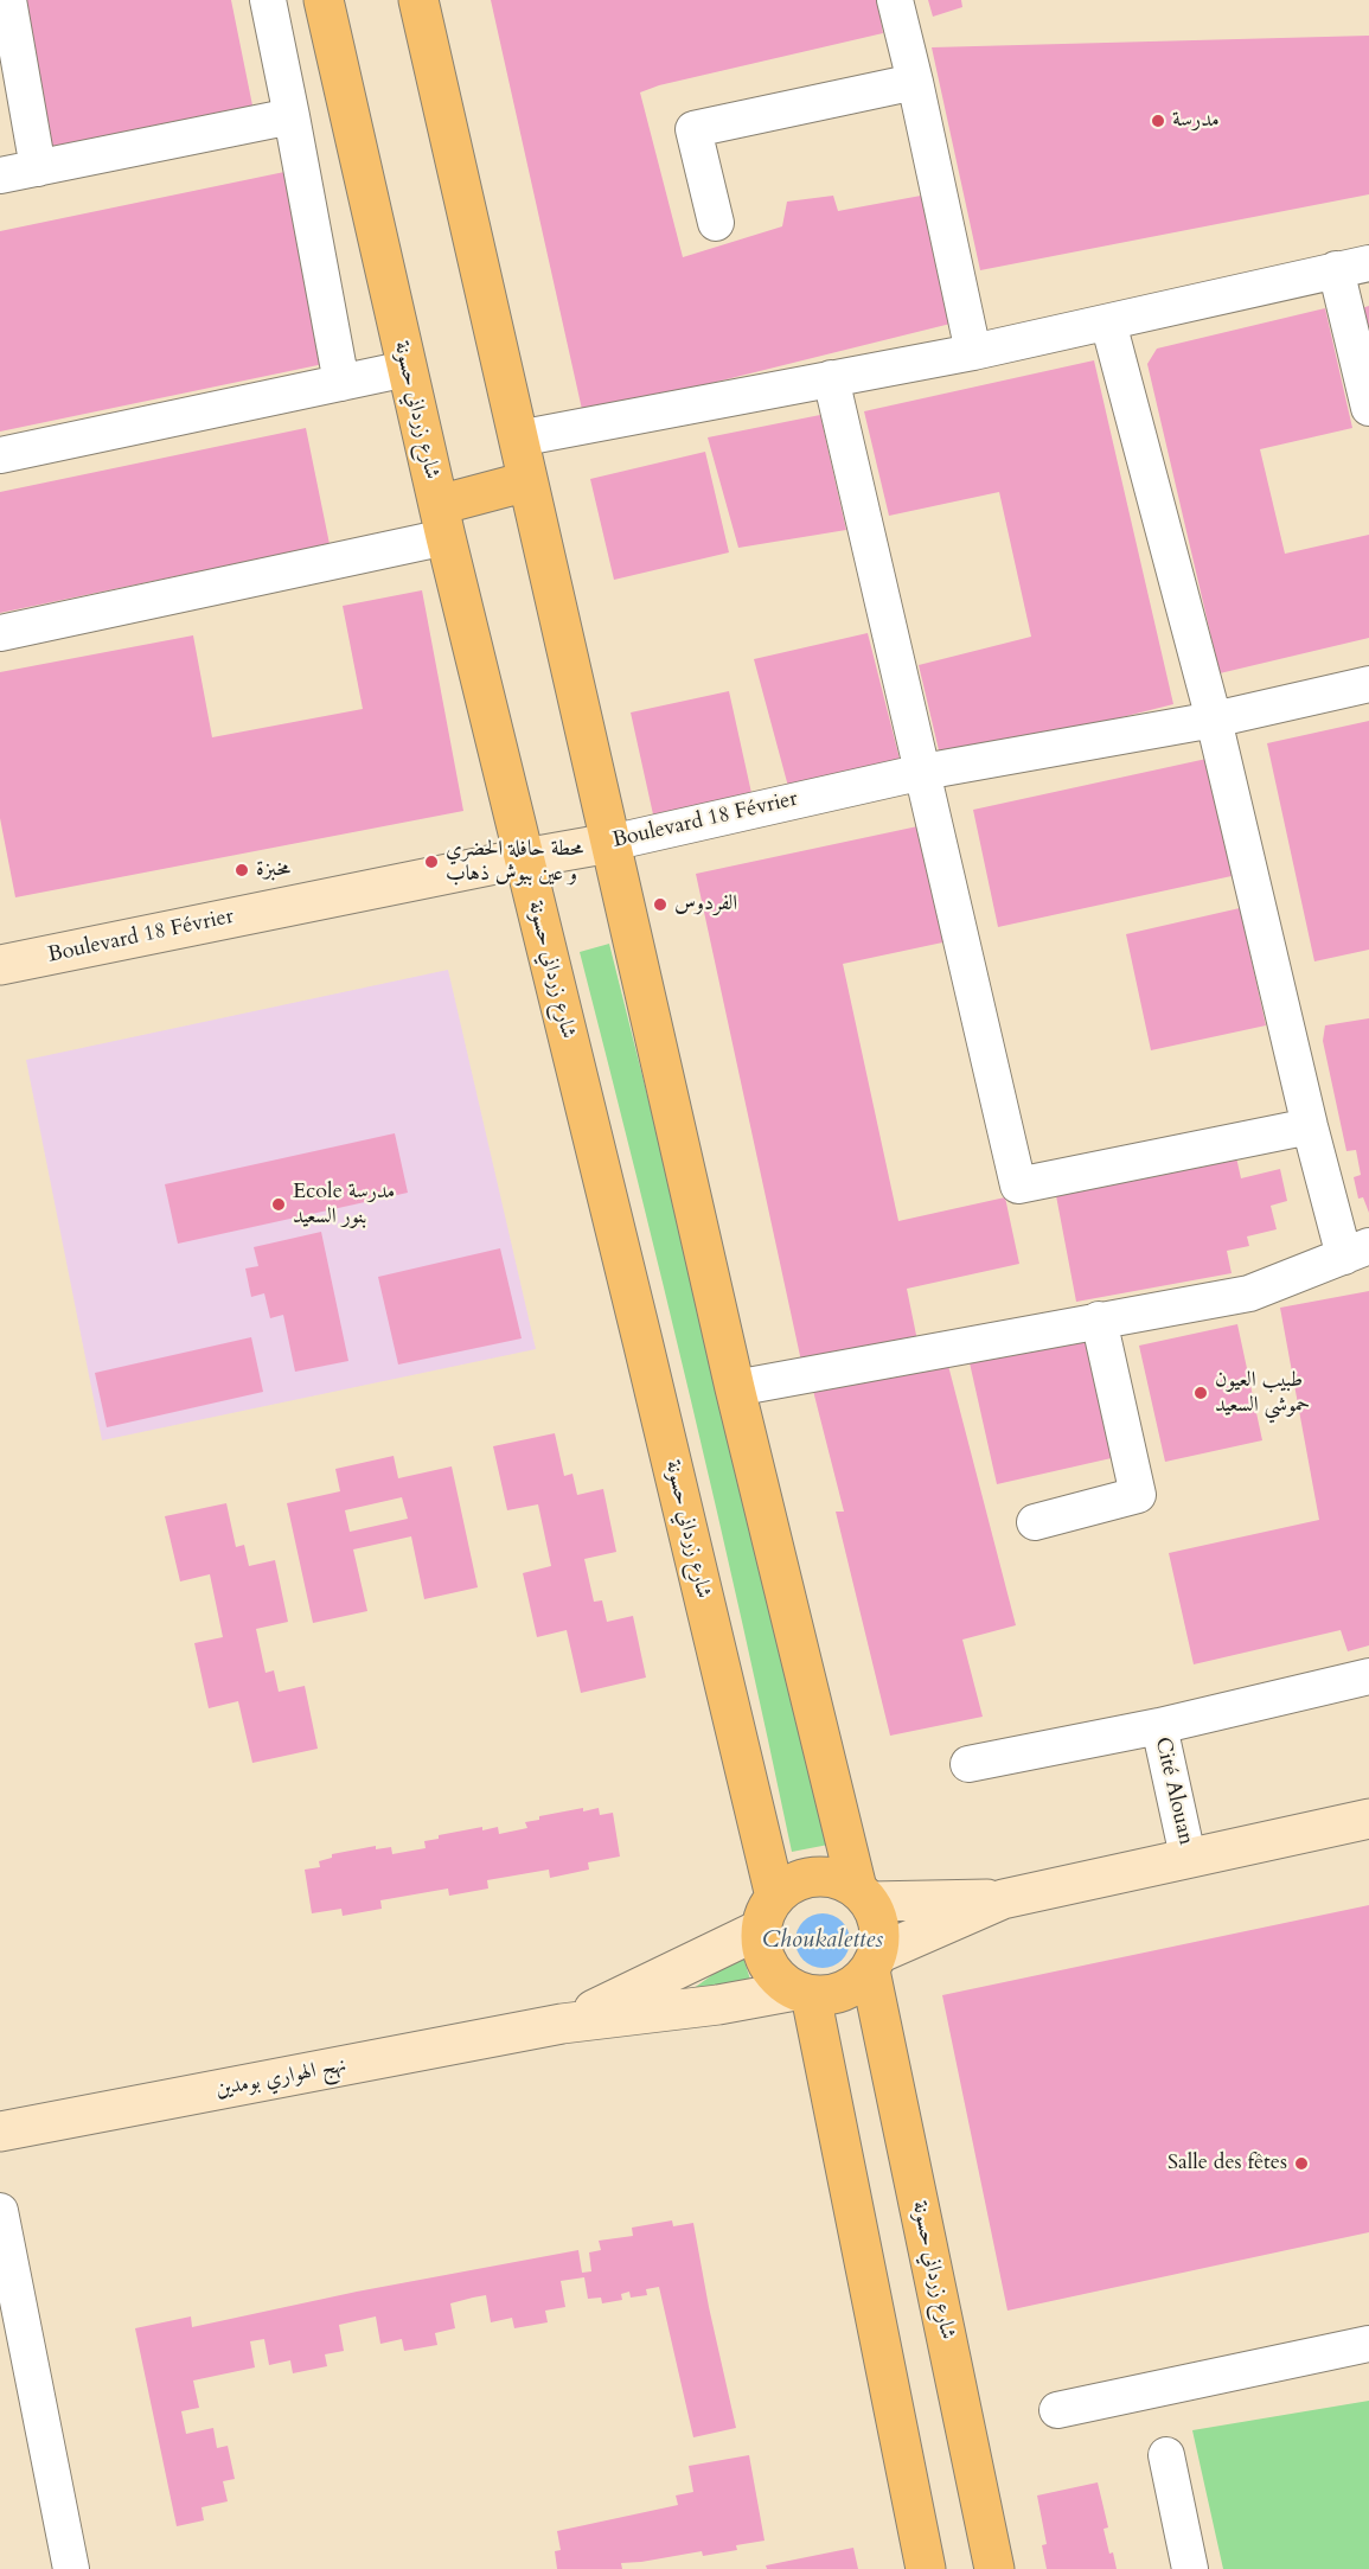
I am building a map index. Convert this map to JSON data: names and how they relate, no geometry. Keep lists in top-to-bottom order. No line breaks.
{"streets":{"main road":["شارع زرداني حسونة","Boulevard 18 Février","نهج الهواري بومدين"],"street":["Cité Alouan"]},"crossings":[["شارع زرداني حسونة","Boulevard 18 Février"]],"water":["Choukalettes"],"places":["مدرسة","محطة حافلة الحضري و عين ببوش ذهاب","مخبزة","الفردوس","Ecole مدرسة بنور السعيد","طبيب العيون حموشي السعيد","Salle des fêtes"]}
